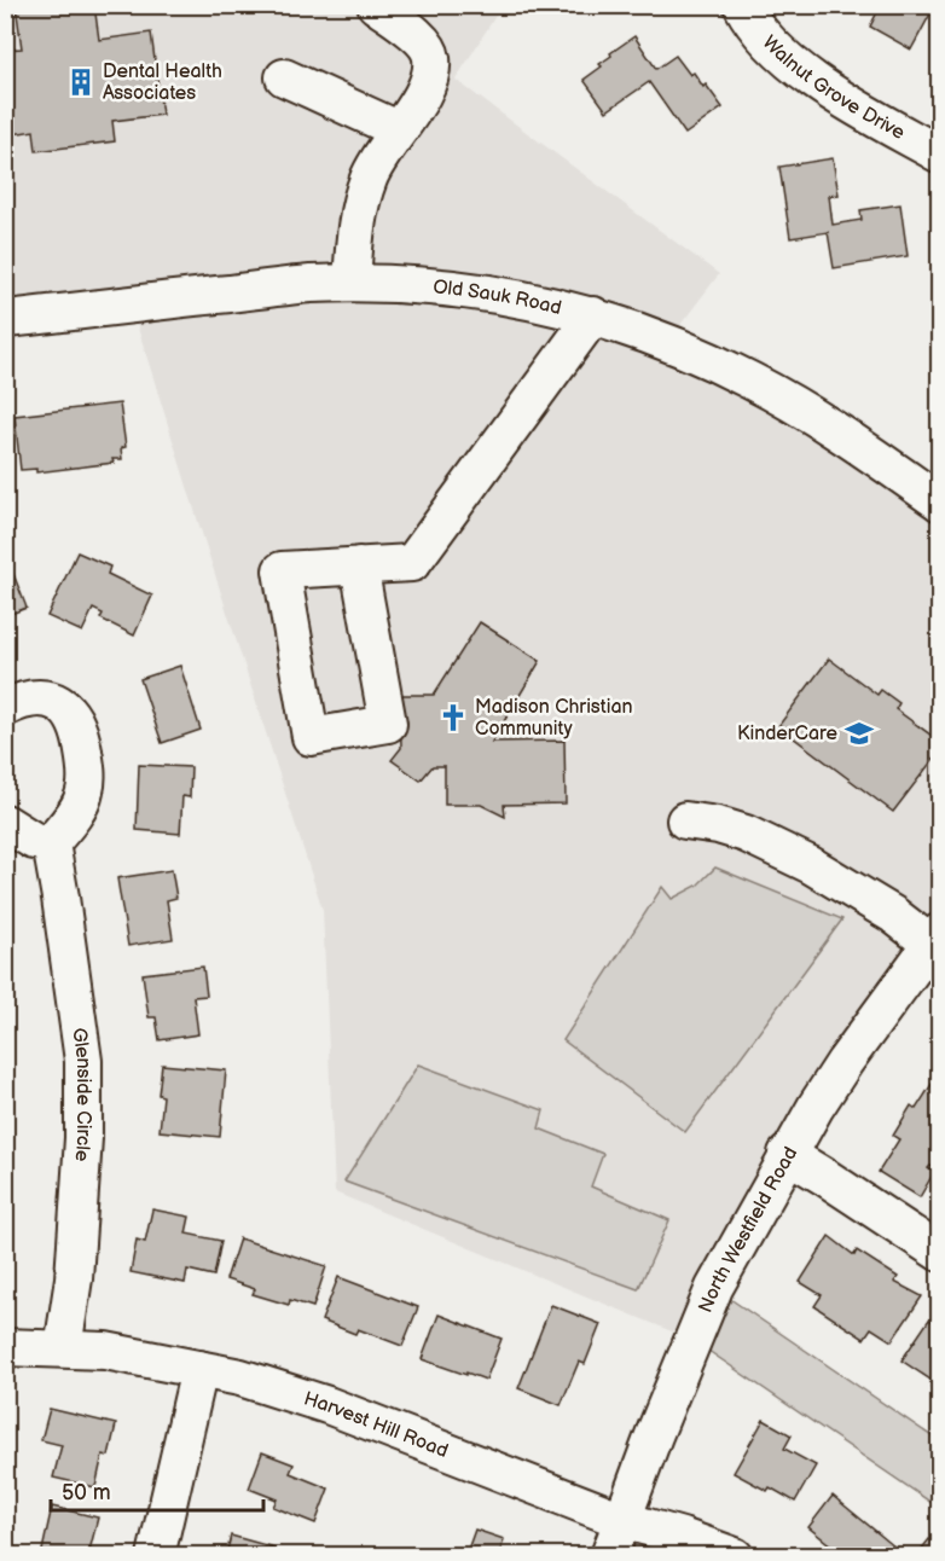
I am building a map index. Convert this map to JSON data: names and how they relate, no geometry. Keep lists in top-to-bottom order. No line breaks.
{"streets":{"street":["Walnut Grove Drive","Old Sauk Road","Glenside Circle","North Westfield Road","Harvest Hill Road"]},"crossings":[["Glenside Circle","Harvest Hill Road"],["North Westfield Road","Harvest Hill Road"]],"places":{"building":["Dental Health Associates"],"church":["Madison Christian Community"],"school or university":["KinderCare"]},"scale_bar":"50 m"}
